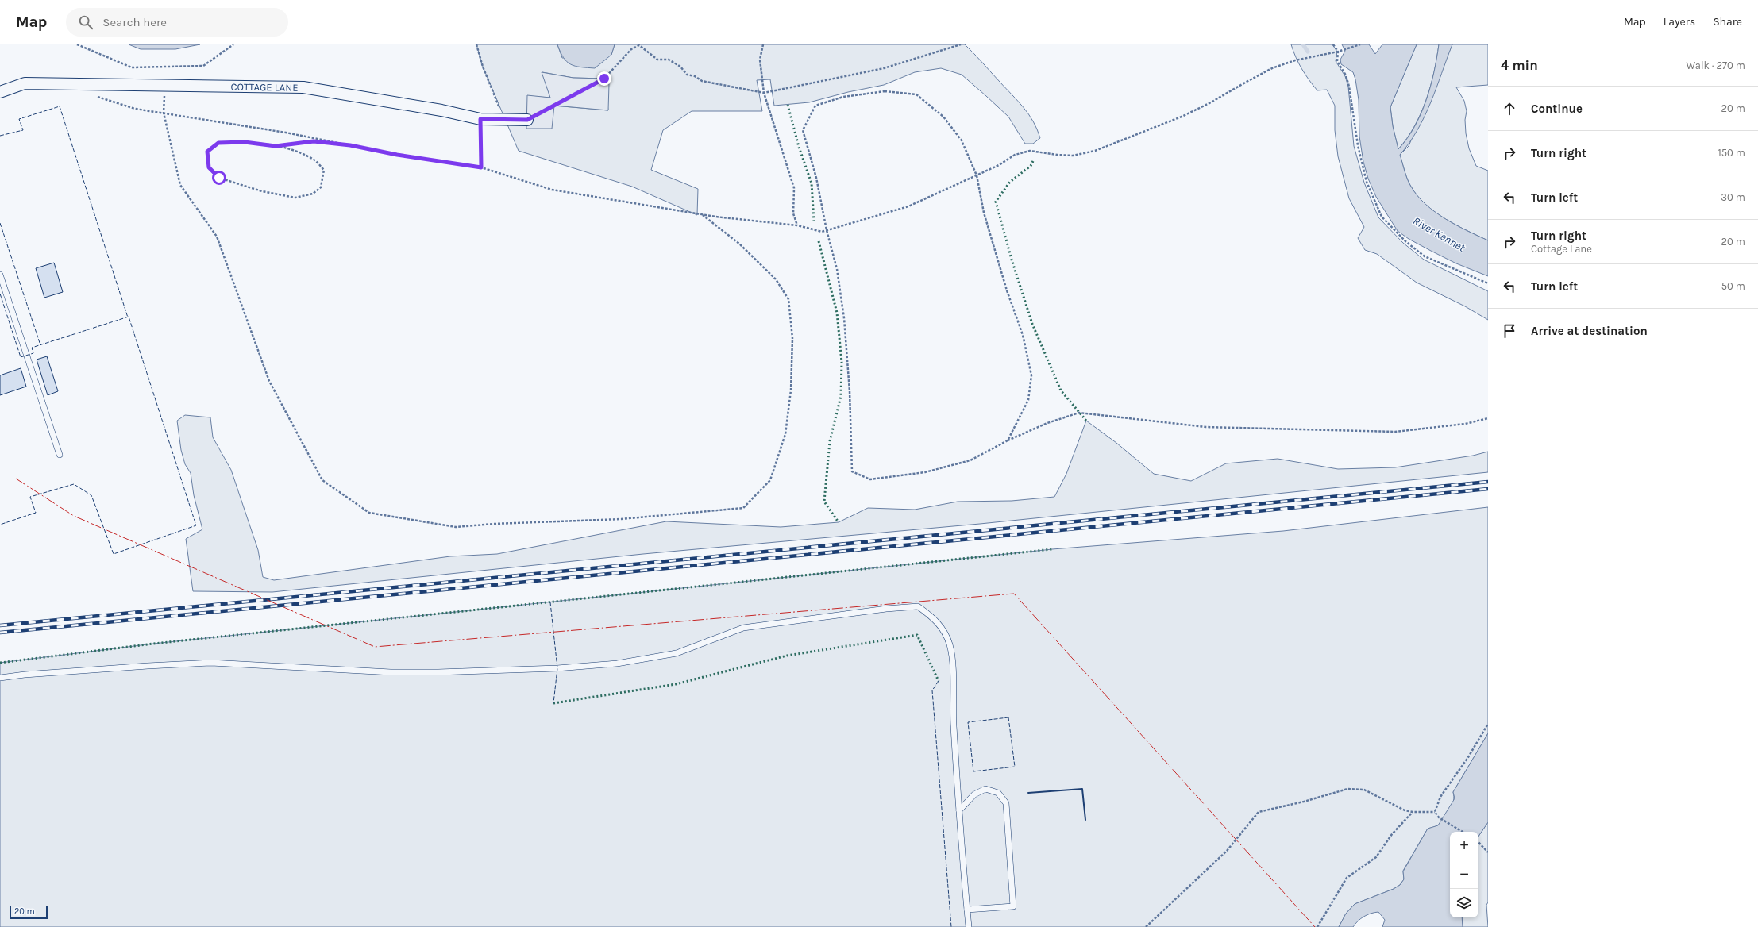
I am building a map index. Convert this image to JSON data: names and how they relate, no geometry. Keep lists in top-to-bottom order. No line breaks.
{"streets":{"street":["COTTAGE LANE"]},"water":["River Kennet"],"scale_bar":"20 m","page":{"header":"Map","search":"Search here","nav":["Map","Layers","Share"],"heading":["4 min","Walk · 270 m"],"list":[["Continue","20 m"],["Turn right","150 m"],["Turn left","30 m"],["Turn right","Cottage Lane","20 m"],["Turn left","50 m"],"Arrive at destination"],"map_buttons":["+","−"],"scale":"20 m"}}
